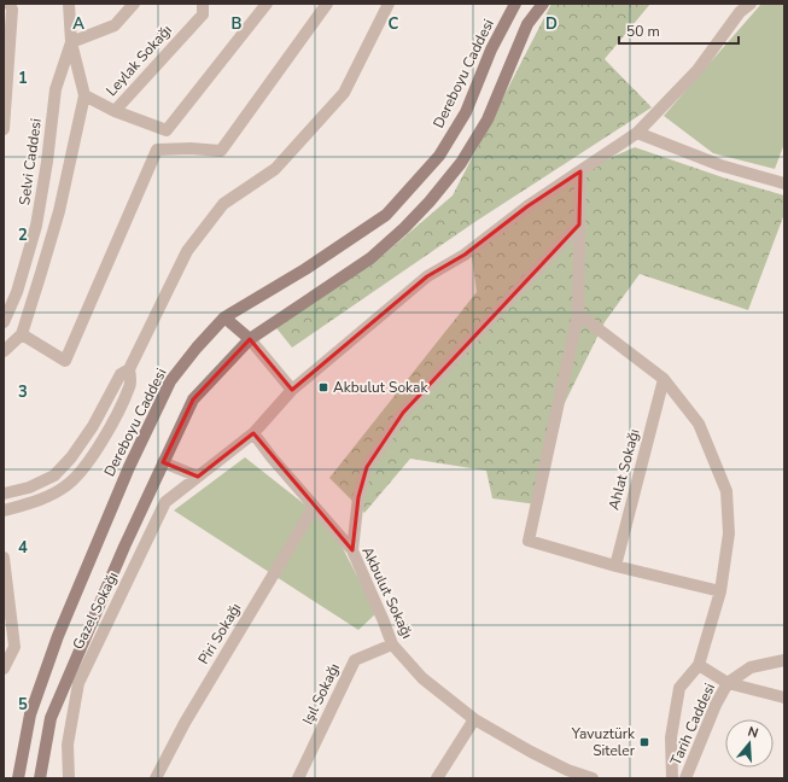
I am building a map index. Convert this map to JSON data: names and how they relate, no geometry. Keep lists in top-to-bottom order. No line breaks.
{"streets":{"main road":["Dereboyu Caddesi"],"street":["Leylak Sokağı","Selvi Caddesi","Ahlat Sokağı","Akbulut Sokağı","Gazel Sokağı","Piri Sokağı","Işıl Sokağı","Tarih Caddesi"]},"crossings":[["Akbulut Sokağı","Gazel Sokağı"],["Akbulut Sokağı","Piri Sokağı"],["Akbulut Sokağı","Işıl Sokağı"]],"places":{"transit":["Akbulut Sokak","Yavuztürk Siteler"]},"scale_bar":"50 m","north":"top","grid":{"columns":["A","B","C","D"],"rows":["1","2","3","4","5"]}}
